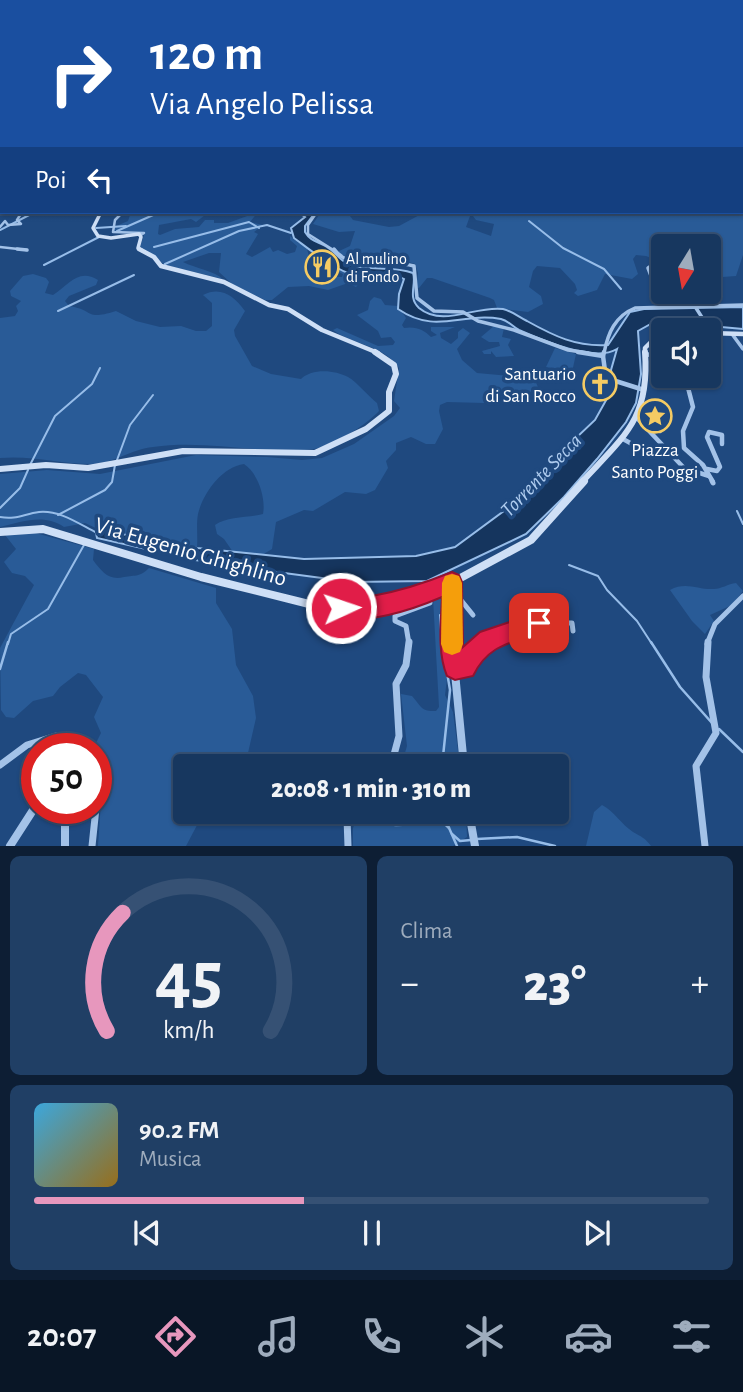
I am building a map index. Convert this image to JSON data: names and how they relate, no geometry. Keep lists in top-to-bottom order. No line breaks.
{"streets":{"main road":["Via Eugenio Ghighlino"]},"water":["Torrente Secca"],"places":{"restaurant":["Al mulino di Fondo"],"church":["Santuario di San Rocco"],"place":["Piazza Santo Poggi"]},"north":"bottom","page":{"turn":["120 m","Via Angelo Pelissa"],"then":"Poi","limit":"50","trip":"20:08 · 1 min · 310 m","tile":"Clima","heat":["−","23°","+"],"song":["90.2 FM","Musica"],"tabs":"20:07","gauge":["45","km/h"]}}
